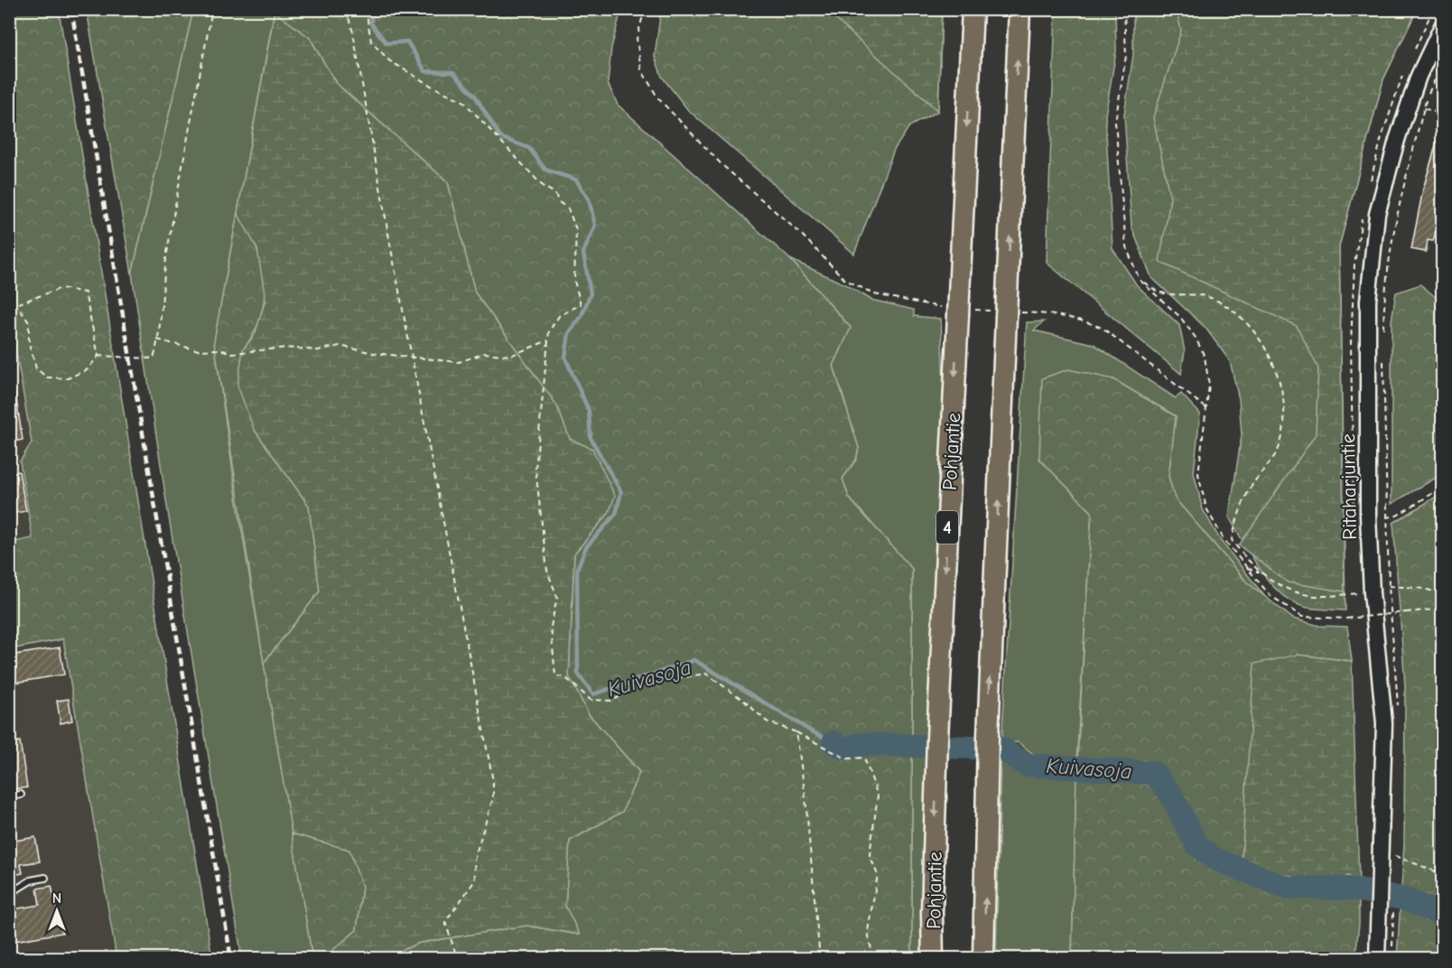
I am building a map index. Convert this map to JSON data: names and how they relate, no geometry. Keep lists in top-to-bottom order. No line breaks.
{"streets":{"highway":["Pohjantie","4"],"street":["Ritaharjuntie"]},"water":["Kuivasoja"],"north":"top"}
